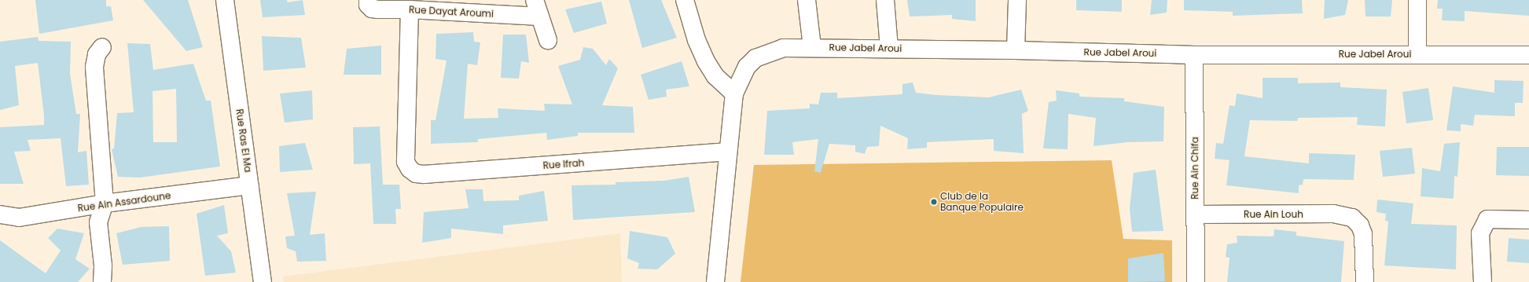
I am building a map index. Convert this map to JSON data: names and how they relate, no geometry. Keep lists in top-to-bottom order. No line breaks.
{"streets":{"street":["Rue Dayat Aroumi","Rue Jabel Aroui","Rue Ras El Ma","Rue Ifrah","Rue Ain Chifa","Rue Ain Assardoune","Rue Ain Louh"]},"crossings":[["Rue Dayat Aroumi","Rue Ifrah"],["Rue Jabel Aroui","Rue Ifrah"],["Rue Jabel Aroui","Rue Ain Chifa"],["Rue Ras El Ma","Rue Ain Assardoune"],["Rue Ain Chifa","Rue Ain Louh"]],"places":["Club de la Banque Populaire"]}
